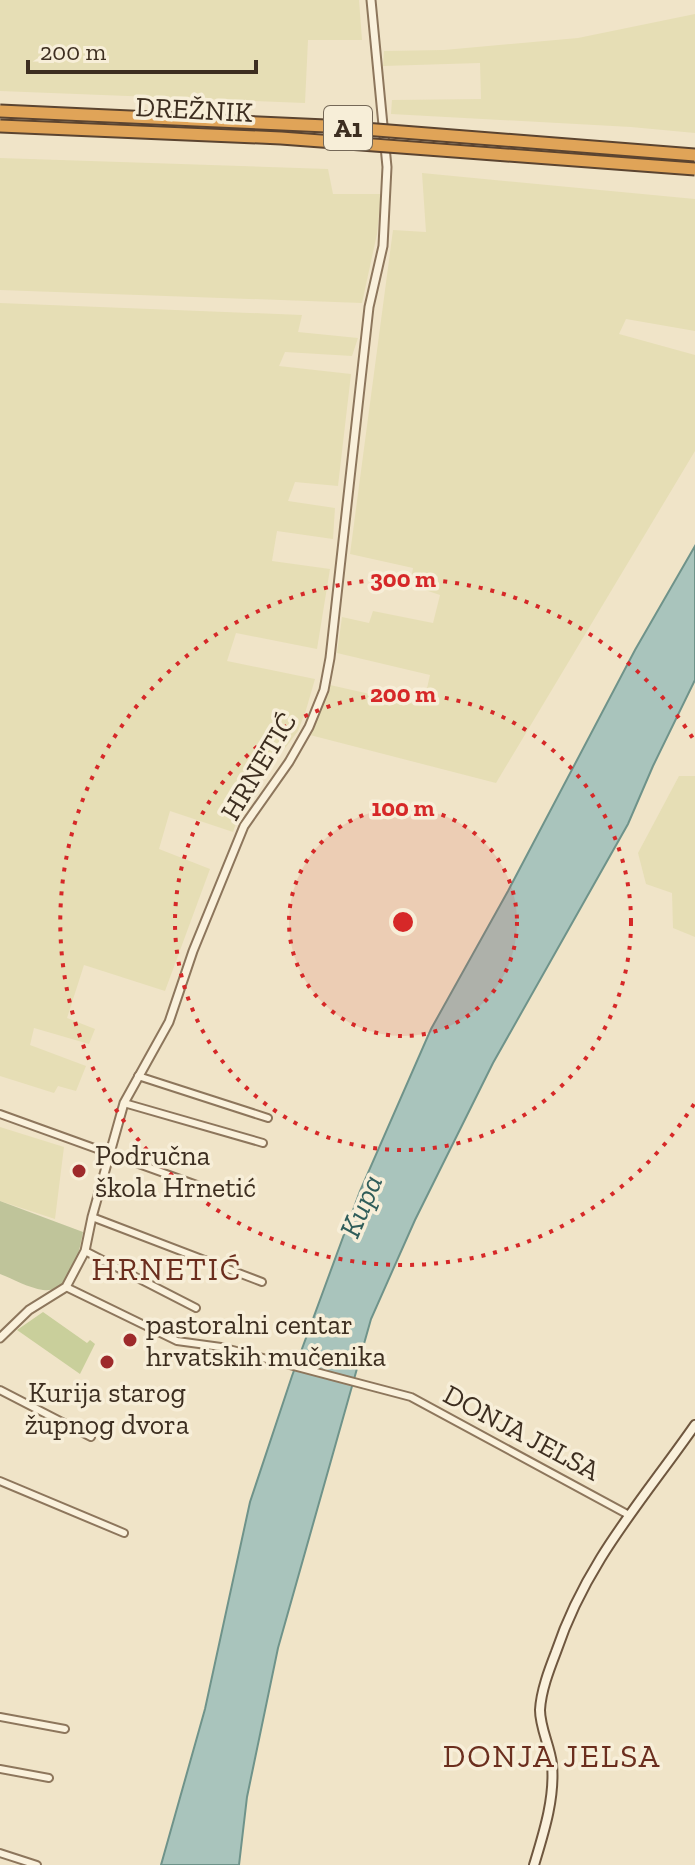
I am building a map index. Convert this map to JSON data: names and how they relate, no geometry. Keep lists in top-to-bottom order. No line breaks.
{"streets":{"highway":["DREŽNIK","A1"],"street":["HRNETIĆ","DONJA JELSA"]},"crossings":[["HRNETIĆ","DONJA JELSA"]],"districts":["HRNETIĆ","DONJA JELSA"],"water":["Kupa"],"places":["Područna škola Hrnetić","pastoralni centar hrvatskih mučenika","Kurija starog župnog dvora"],"scale_bar":"200 m","rings":["300 m","200 m","100 m"]}
